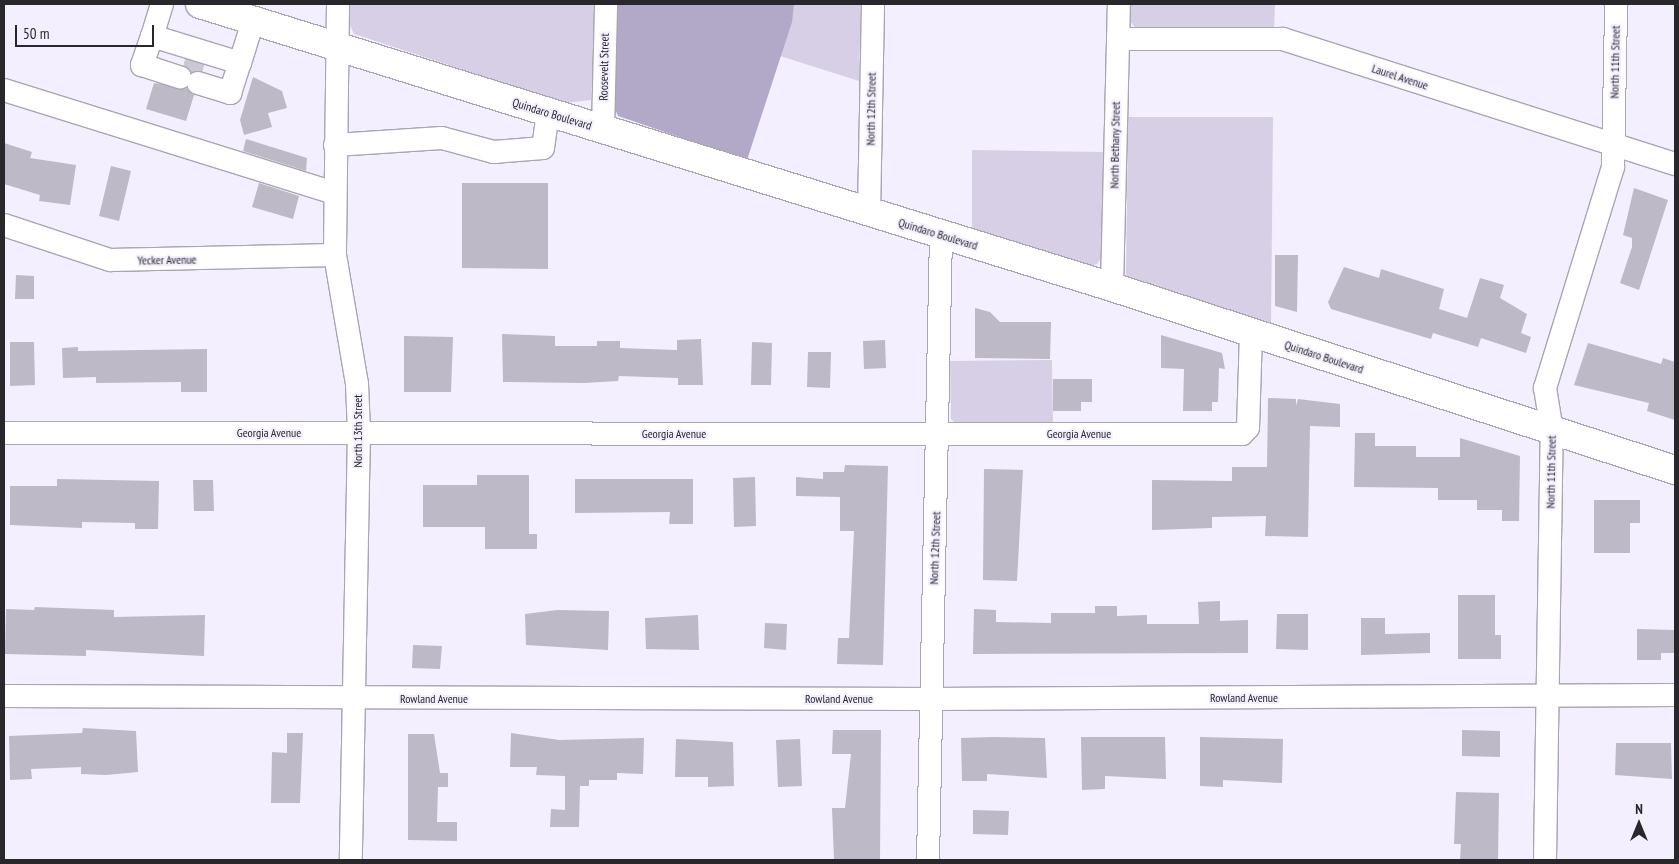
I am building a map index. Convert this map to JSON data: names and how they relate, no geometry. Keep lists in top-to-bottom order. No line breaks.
{"streets":{"main road":["Quindaro Boulevard"],"street":["North 11th Street","Roosevelt Street","Laurel Avenue","North 12th Street","North Bethany Street","Yecker Avenue","North 13th Street","Georgia Avenue","Rowland Avenue"]},"crossings":[["North 11th Street","Laurel Avenue"],["North 11th Street","Quindaro Boulevard"],["North 11th Street","Rowland Avenue"],["Roosevelt Street","Quindaro Boulevard"],["Laurel Avenue","North Bethany Street"],["North 12th Street","Quindaro Boulevard"],["North 12th Street","Georgia Avenue"],["North 12th Street","Rowland Avenue"],["Quindaro Boulevard","North Bethany Street"],["Quindaro Boulevard","North 13th Street"],["Quindaro Boulevard","Georgia Avenue"],["Yecker Avenue","North 13th Street"],["North 13th Street","Georgia Avenue"],["North 13th Street","Rowland Avenue"]],"scale_bar":"50 m","north":"top"}
